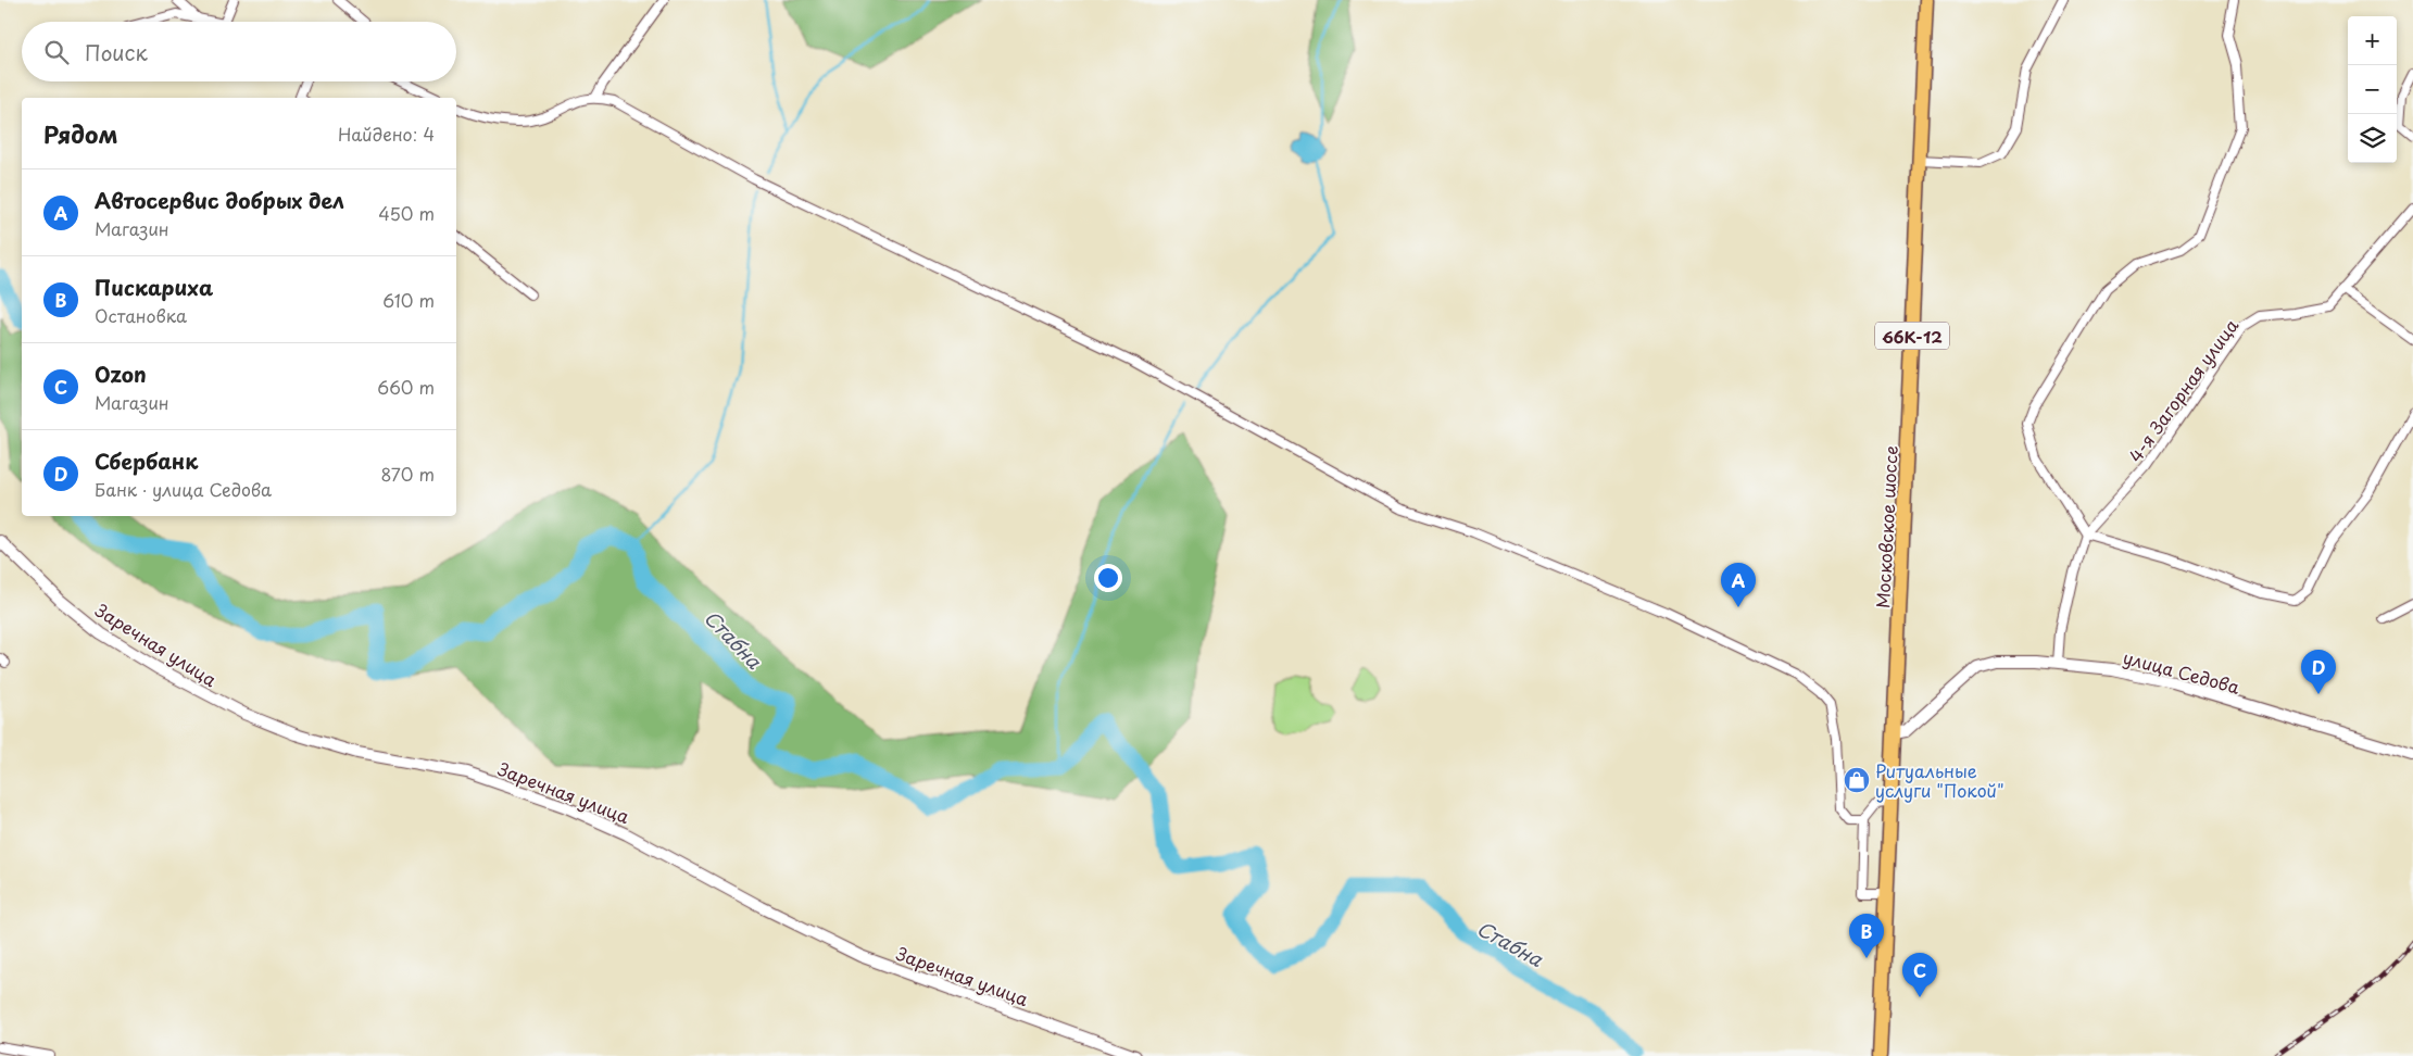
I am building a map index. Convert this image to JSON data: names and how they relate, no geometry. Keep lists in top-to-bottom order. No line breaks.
{"streets":{"main road":["66К-12","Московское шоссе"],"street":["4-я Загорная улица","Заречная улица","улица Седова"]},"crossings":[["4-я Загорная улица","улица Седова"],["Московское шоссе","улица Седова"]],"water":["Стабна"],"places":{"shop":["Ритуальные услуги \"Покой\""]},"page":{"map_buttons":["+","−"],"search":"Поиск","heading":["Рядом","Найдено: 4"],"list":[{"mark":"A","name":"Автосервис добрых дел","note":"Магазин","value":"450 m"},{"mark":"B","name":"Пискариха","note":"Остановка","value":"610 m"},{"mark":"C","name":"Ozon","note":"Магазин","value":"660 m"},{"mark":"D","name":"Сбербанк","note":"Банк · улица Седова","value":"870 m"}],"pins":["A","D","B","C"]}}
